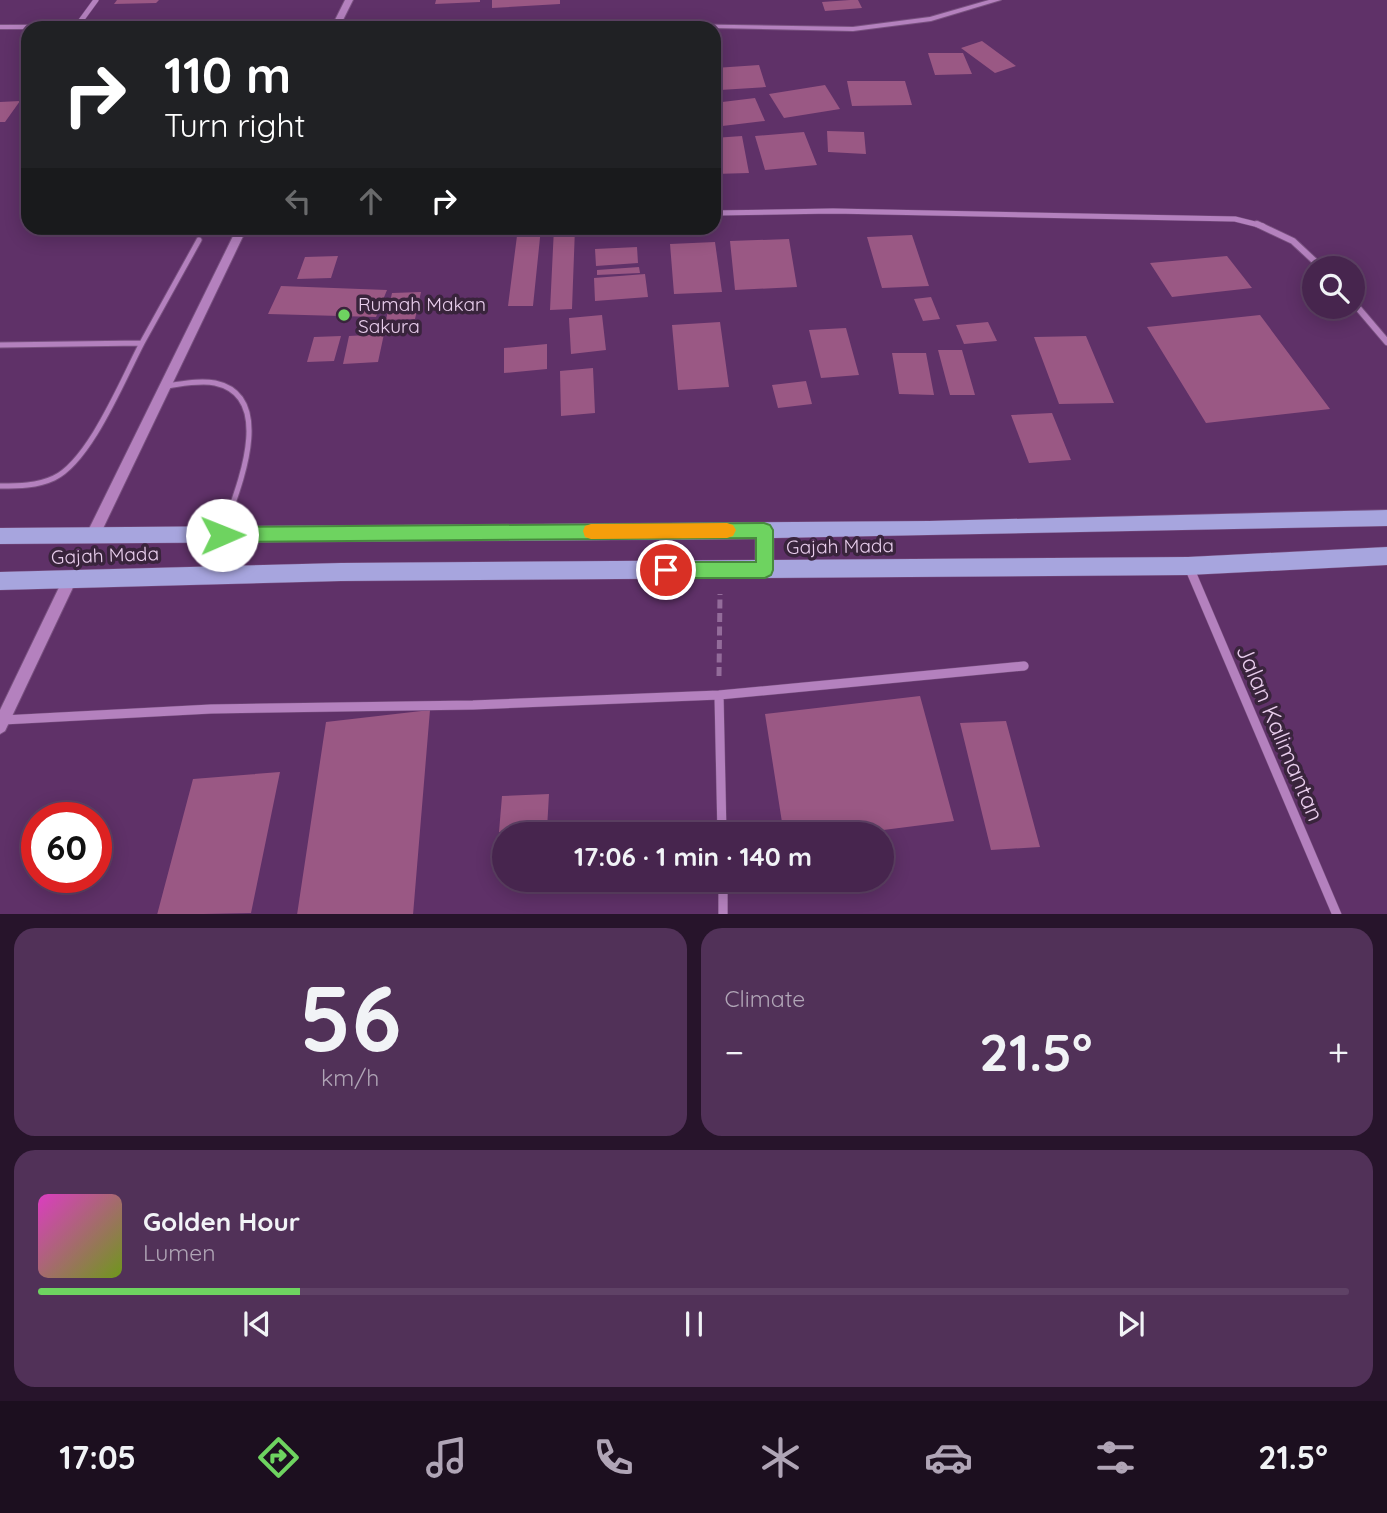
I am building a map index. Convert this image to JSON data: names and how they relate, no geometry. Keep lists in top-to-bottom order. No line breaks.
{"streets":{"main road":["Gajah Mada"],"street":["Jalan Kalimantan"]},"crossings":[["Gajah Mada","Jalan Kalimantan"]],"places":["Rumah Makan Sakura"],"page":{"turn":["110 m","Turn right"],"limit":"60","trip":"17:06 · 1 min · 140 m","tile":[["56","km/h"],"Climate"],"heat":["−","21.5°","+"],"song":["Golden Hour","Lumen"],"tabs":["17:05","21.5°"]}}
